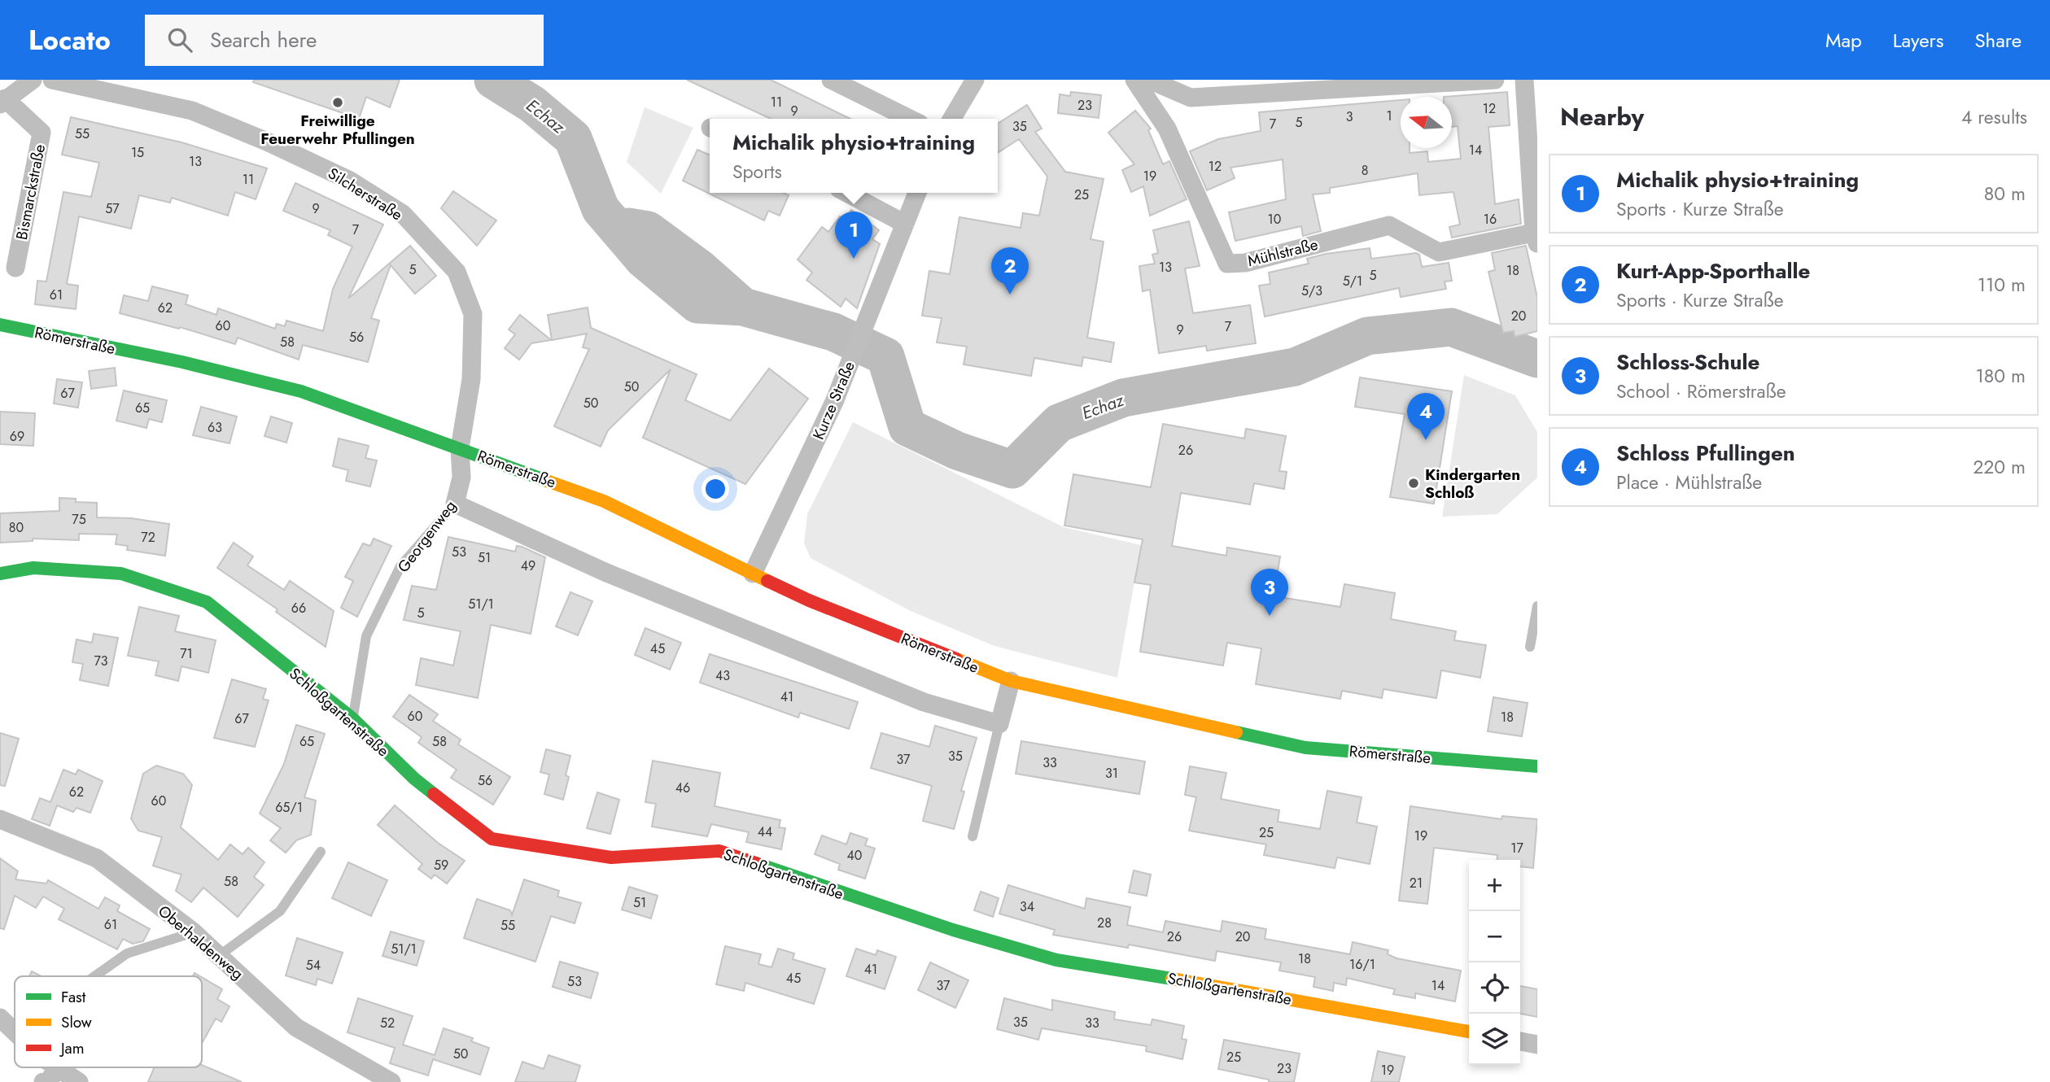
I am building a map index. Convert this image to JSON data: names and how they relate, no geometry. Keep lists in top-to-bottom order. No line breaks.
{"streets":{"main road":["Römerstraße","Schloßgartenstraße"],"street":["Bismarckstraße","Silcherstraße","Mühlstraße","Kurze Straße","Georgenweg","Oberhaldenweg"]},"crossings":[["Silcherstraße","Römerstraße"],["Silcherstraße","Georgenweg"],["Römerstraße","Kurze Straße"],["Römerstraße","Georgenweg"],["Georgenweg","Schloßgartenstraße"]],"water":["Echaz"],"places":["Freiwillige Feuerwehr Pfullingen","Kindergarten Schloß"],"house_numbers":["11","23","12","9","1","3","5","7","35","55","14","15","13","12","8","19","11","25","57","9","10","16","7","13","5","18","5","5/1","5/3","61","62","20","60","7","9","56","58","50","67","50","65","63","69","26","75","80","72","53","51","49","51/1","66","5","45","71","73","43","41","60","18","67","65","58","35","37","33","31","56","46","62","60","65/1","44","25","19","17","40","59","58","21","51","34","28","61","55","26","20","51/1","18","16/1","54","41","45","53","37","14","35","52","33","50","25","23","19"],"legend":["Fast","Slow","Jam"],"north":"left","page":{"header":"Locato","search":"Search here","nav":["Map","Layers","Share"],"heading":["Nearby","4 results"],"popup":["Michalik physio+training","Sports"],"list":[{"mark":"1","name":"Michalik physio+training","note":"Sports · Kurze Straße","value":"80 m"},{"mark":"2","name":"Kurt-App-Sporthalle","note":"Sports · Kurze Straße","value":"110 m"},{"mark":"3","name":"Schloss-Schule","note":"School · Römerstraße","value":"180 m"},{"mark":"4","name":"Schloss Pfullingen","note":"Place · Mühlstraße","value":"220 m"}],"pins":["1","2","4","3"],"map_buttons":["+","−"]}}
